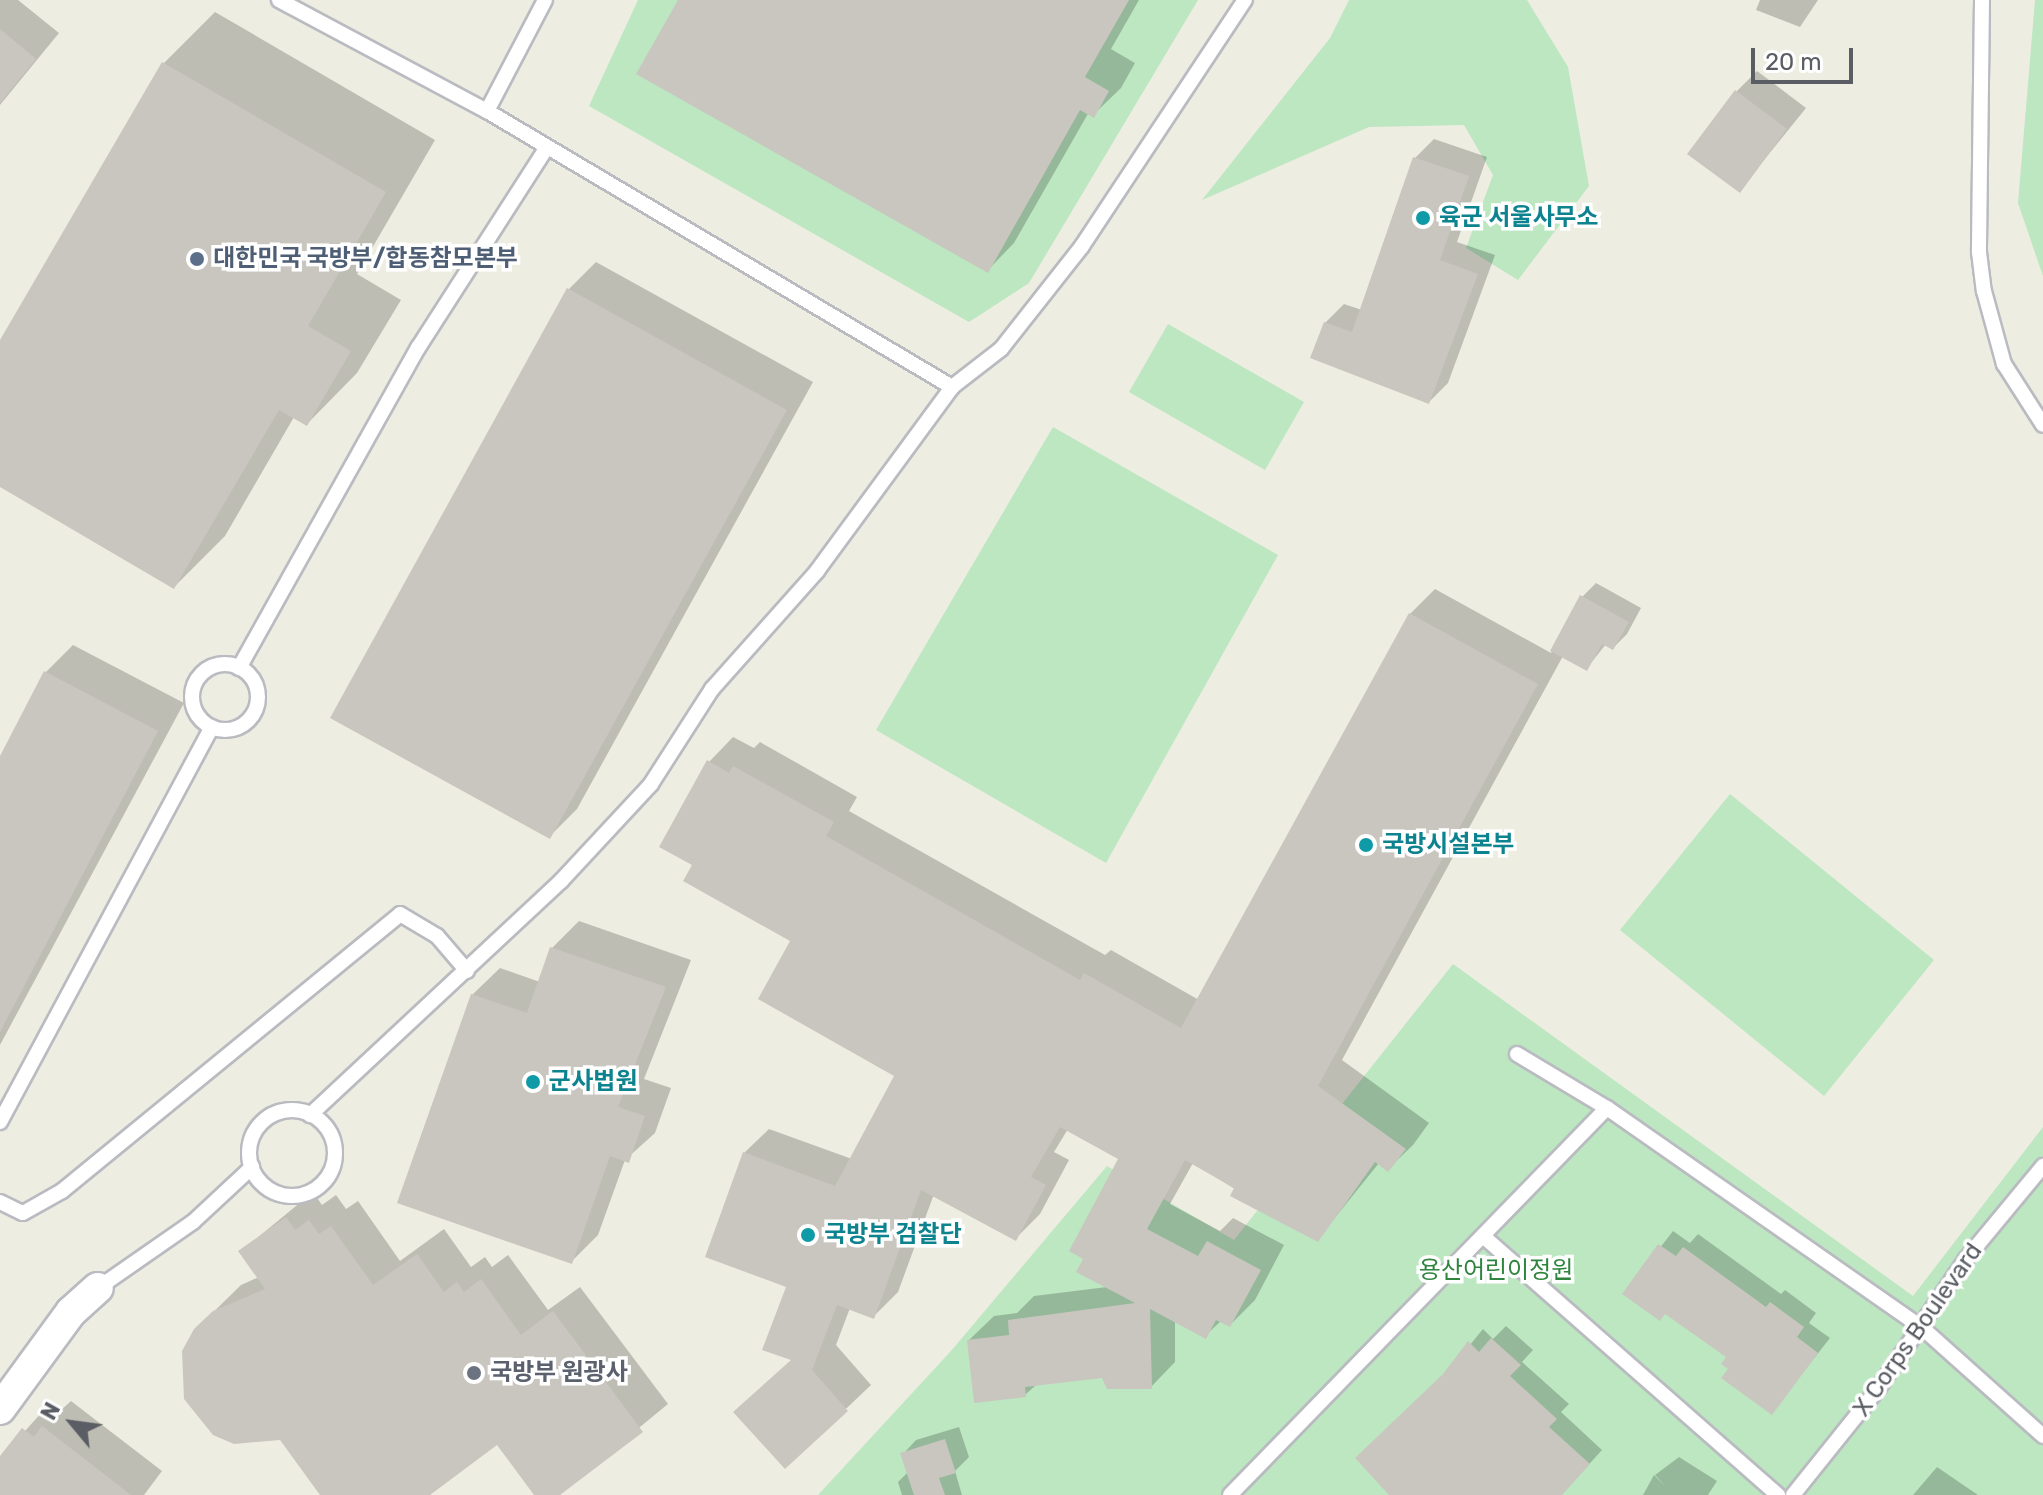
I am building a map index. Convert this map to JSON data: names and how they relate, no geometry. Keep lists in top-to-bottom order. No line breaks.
{"streets":{"lane":["X Corps Boulevard"]},"parks":["용산어린이정원"],"places":["육군 서울사무소","대한민국 국방부/합동참모본부","국방시설본부","군사법원","국방부 검찰단","국방부 원광사"],"scale_bar":"20 m","north":"top left"}
